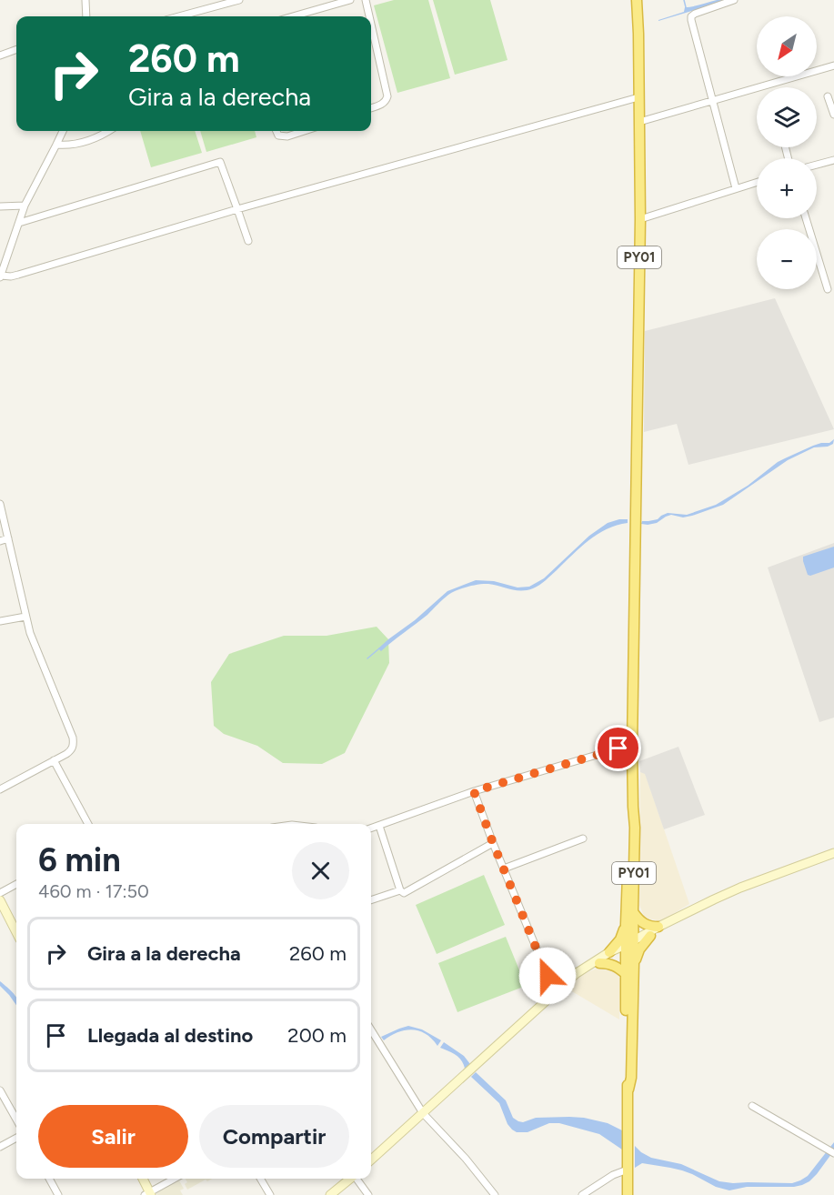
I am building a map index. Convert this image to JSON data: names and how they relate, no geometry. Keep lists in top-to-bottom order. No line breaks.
{"streets":{"highway":["PY01"]},"north":"bottom left","page":{"map_buttons":["+","−"],"turn":["260 m","Gira a la derecha"],"heading":["6 min","460 m · 17:50"],"list":[{"name":"Gira a la derecha","value":"260 m"},{"name":"Llegada al destino","value":"200 m"}],"buttons":["Salir","Compartir"]}}
